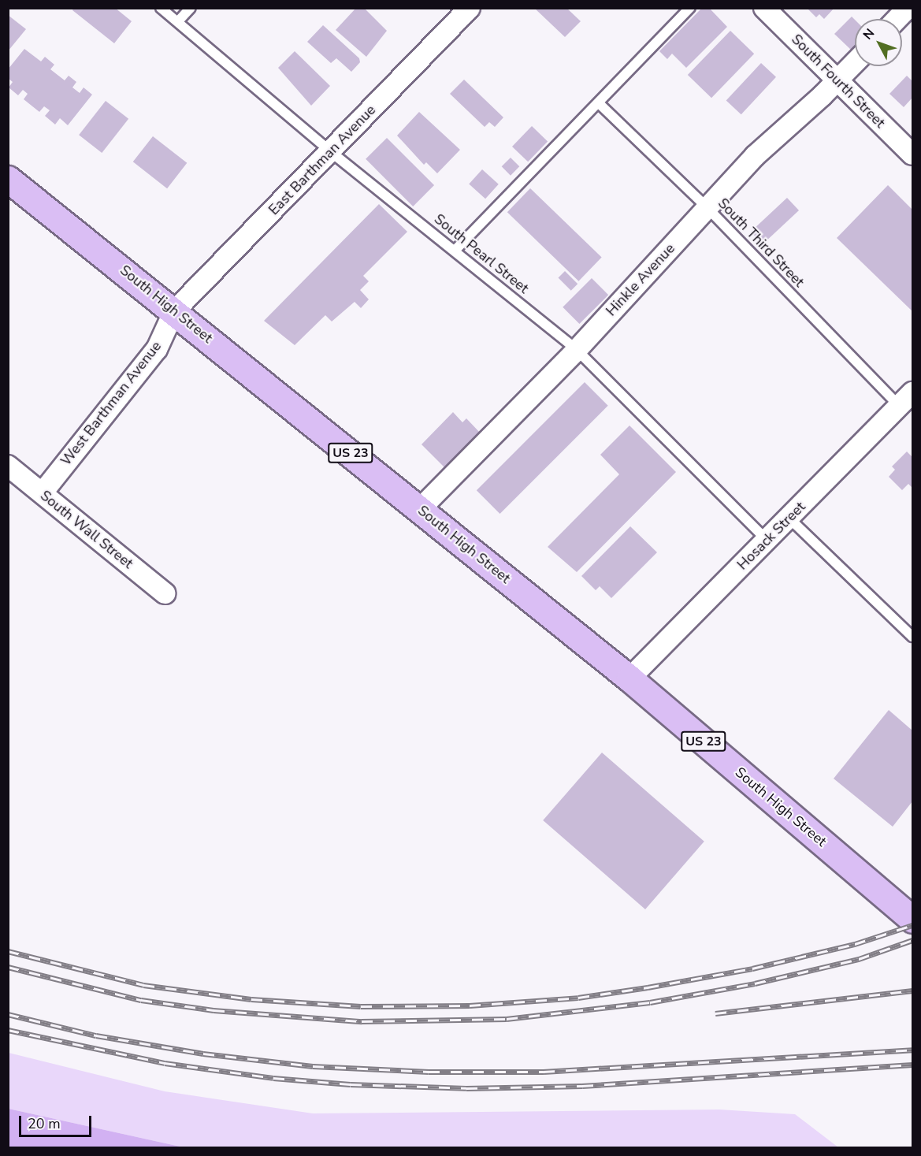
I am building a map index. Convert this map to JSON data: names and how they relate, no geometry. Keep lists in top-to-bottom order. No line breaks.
{"streets":{"main road":["South High Street","US 23"],"street":["South Fourth Street","East Barthman Avenue","Hinkle Avenue","West Barthman Avenue","South Wall Street","Hosack Street"],"lane":["South Third Street","South Pearl Street"]},"crossings":[["South Fourth Street","Hinkle Avenue"],["East Barthman Avenue","South Pearl Street"],["East Barthman Avenue","South High Street"],["East Barthman Avenue","West Barthman Avenue"],["South Third Street","Hinkle Avenue"],["South Third Street","Hosack Street"],["South Pearl Street","Hinkle Avenue"],["South Pearl Street","Hosack Street"],["Hinkle Avenue","South High Street"],["South High Street","West Barthman Avenue"],["South High Street","Hosack Street"],["West Barthman Avenue","South Wall Street"]],"scale_bar":"20 m","north":"top left"}
